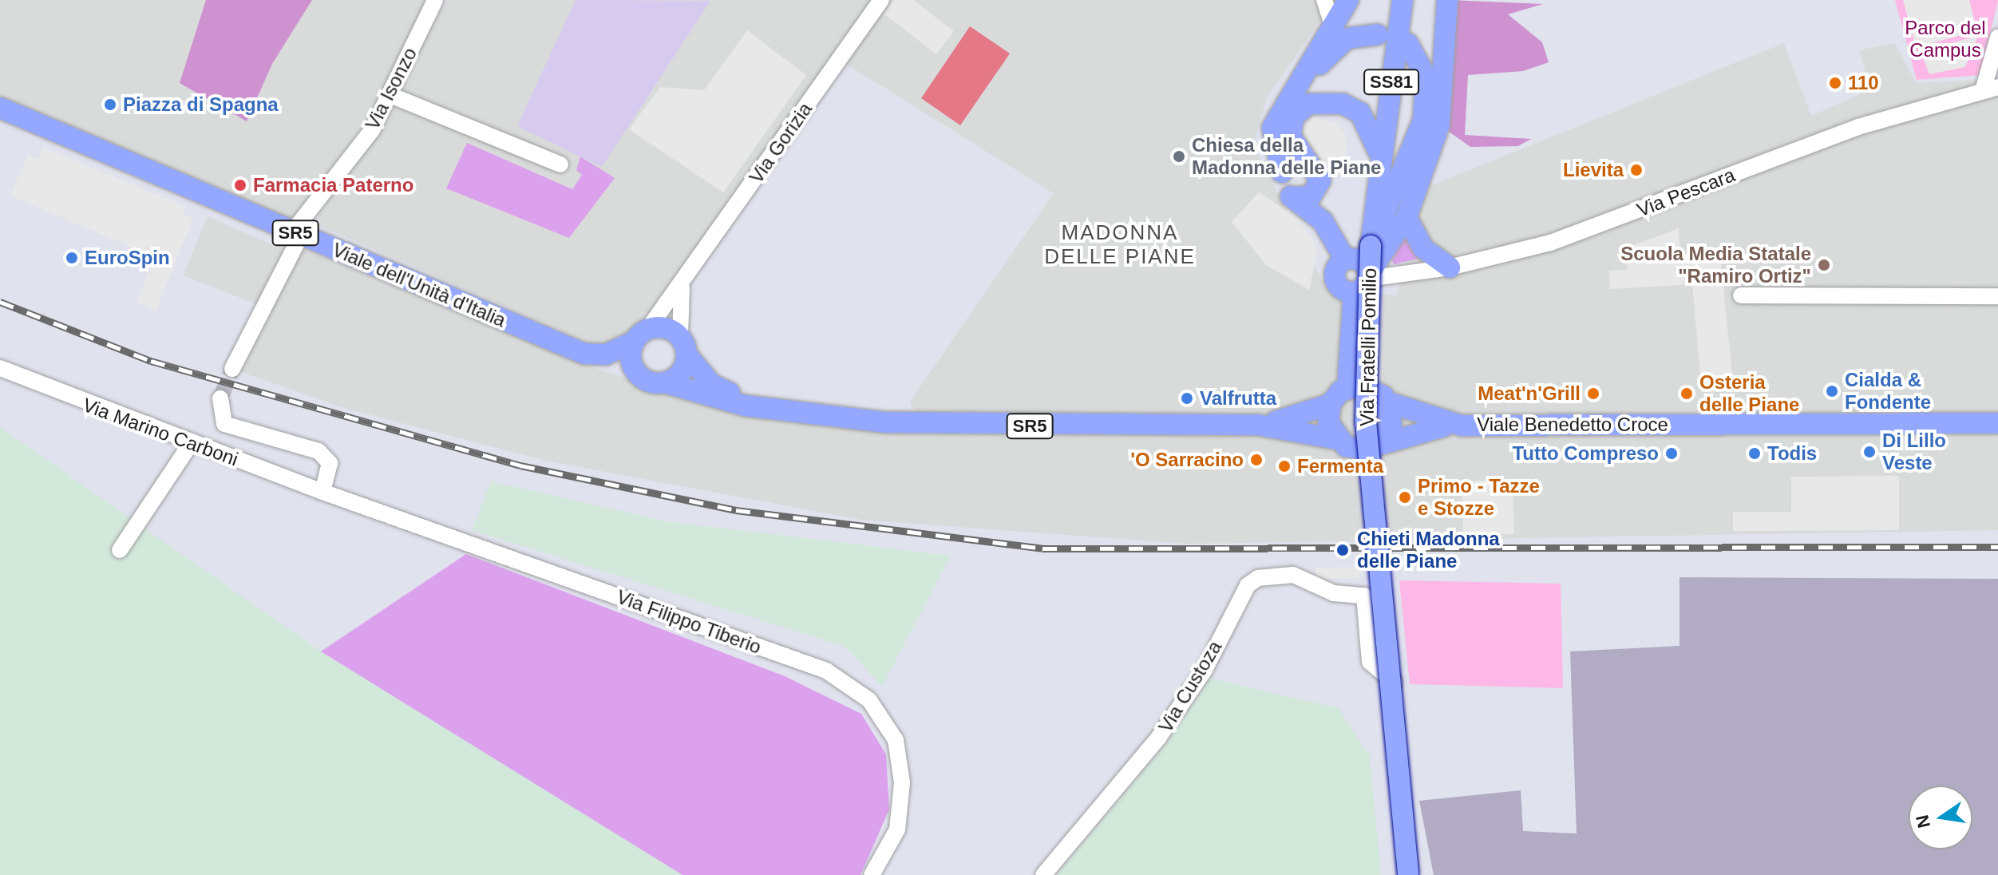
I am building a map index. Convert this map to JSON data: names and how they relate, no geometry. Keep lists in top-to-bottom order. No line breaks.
{"streets":{"main road":["SS81","SR5","Viale dell'Unità d'Italia","Via Fratelli Pomilio","Viale Benedetto Croce"],"street":["Via Isonzo","Via Gorizia","Via Pescara","Via Marino Carboni","Via Filippo Tiberio","Via Custoza"]},"crossings":[["SS81","Via Fratelli Pomilio"],["Via Isonzo","Viale dell'Unità d'Italia"],["Via Gorizia","SR5"],["Via Gorizia","Viale dell'Unità d'Italia"],["SR5","Viale dell'Unità d'Italia"],["SR5","Viale Benedetto Croce"],["Via Fratelli Pomilio","Via Custoza"],["Via Marino Carboni","Via Filippo Tiberio"]],"districts":["MADONNA DELLE PIANE"],"parks":["Parco del Campus"],"places":["110","Piazza di Spagna","Chiesa della Madonna delle Piane","Lievita","Farmacia Paterno","EuroSpin","Scuola Media Statale \"Ramiro Ortiz\"","Cialda & Fondente","Meat'n'Grill","Osteria delle Piane","Valfrutta","Di Lillo Veste","Tutto Compreso","Todis","'O Sarracino","Fermenta","Primo - Tazze e Stozze","Chieti Madonna delle Piane"],"north":"left"}
